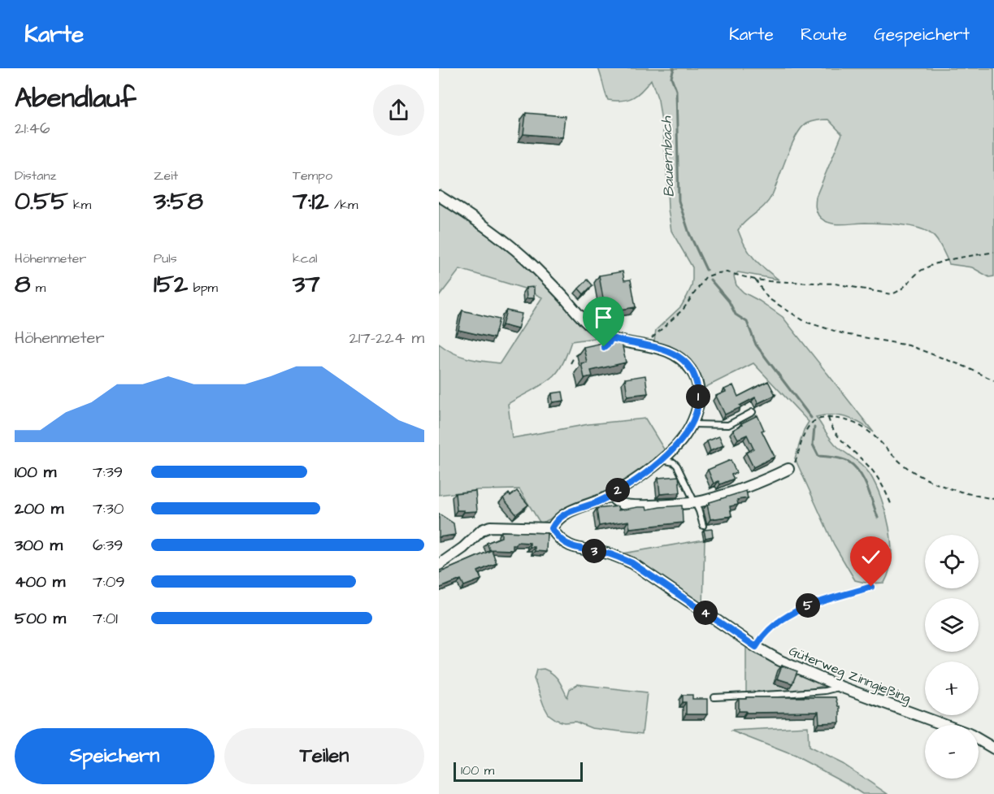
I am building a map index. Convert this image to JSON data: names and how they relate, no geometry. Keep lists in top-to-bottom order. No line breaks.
{"streets":{"street":["Güterweg Zinngießing"]},"water":["Bauernbach"],"scale_bar":"100 m","page":{"header":"Karte","nav":["Karte","Route","Gespeichert"],"heading":["Abendlauf","21:46"],"stats":[["Distanz","0.55 km"],["Zeit","3:58"],["Tempo","7:12 /km"],["Höhenmeter","8 m"],["Puls","152 bpm"],["kcal","37"]],"chart":["Höhenmeter","217–224 m"],"pins":["1","2","3","5","4"],"list":[{"name":"100 m","note":"7:39"},{"name":"200 m","note":"7:30"},{"name":"300 m","note":"6:39"},{"name":"400 m","note":"7:09"},{"name":"500 m","note":"7:01"}],"map_buttons":["+","−"],"buttons":["Speichern","Teilen"],"scale":"100 m"}}
